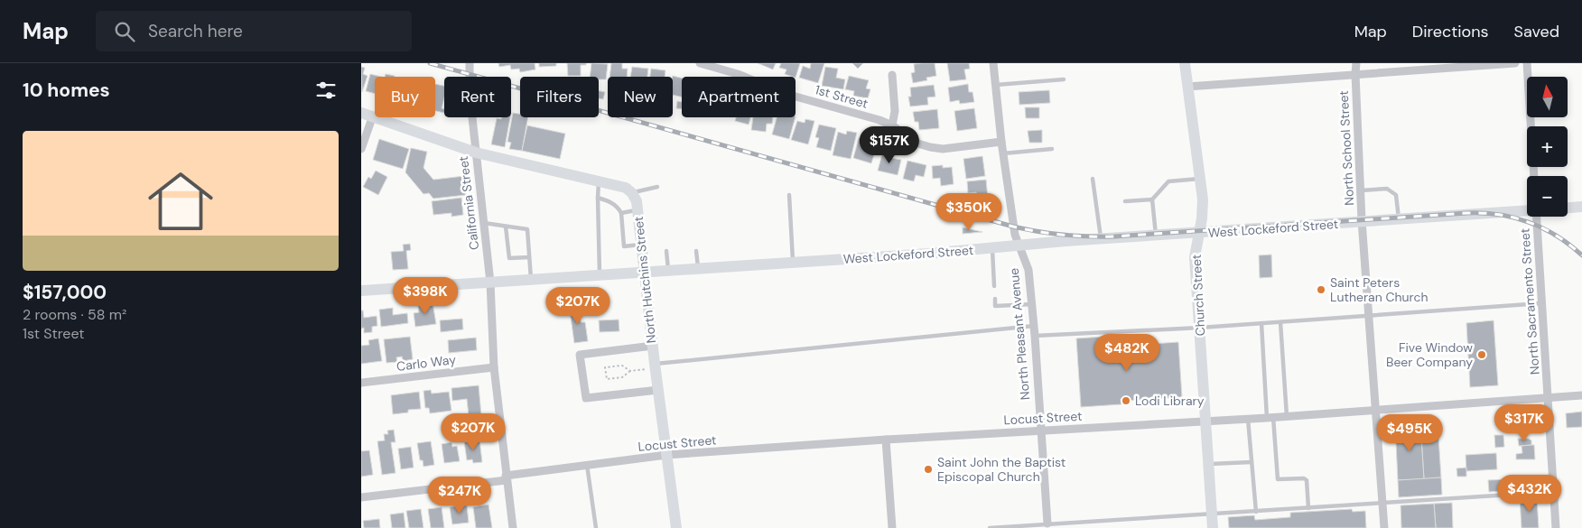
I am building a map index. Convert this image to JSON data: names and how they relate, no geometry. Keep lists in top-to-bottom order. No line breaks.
{"streets":{"street":["1st Street","North School Street","California Street","West Lockeford Street","North Hutchins Street","Church Street","North Sacramento Street","North Pleasant Avenue","Carlo Way","Locust Street"]},"crossings":[["1st Street","North Pleasant Avenue"],["North School Street","West Lockeford Street"],["North School Street","Locust Street"],["California Street","West Lockeford Street"],["California Street","Carlo Way"],["California Street","Locust Street"],["West Lockeford Street","North Hutchins Street"],["West Lockeford Street","Church Street"],["West Lockeford Street","North Pleasant Avenue"],["North Hutchins Street","Locust Street"],["Church Street","Locust Street"],["North Sacramento Street","Locust Street"],["North Pleasant Avenue","Locust Street"]],"places":["Saint Peters Lutheran Church","Five Window Beer Company","Lodi Library","Saint John the Baptist Episcopal Church"],"north":"top","page":{"header":"Map","search":"Search here","nav":["Map","Directions","Saved"],"heading":"10 homes","map_buttons":["+","−"],"chip":["Buy","Rent","Filters","New","Apartment"],"list":[{"name":"$157,000","note":"2 rooms · 58 m² · 1st Street"}],"price":["$157K","$350K","$398K","$207K","$482K","$317K","$207K","$495K","$432K","$247K"]}}
